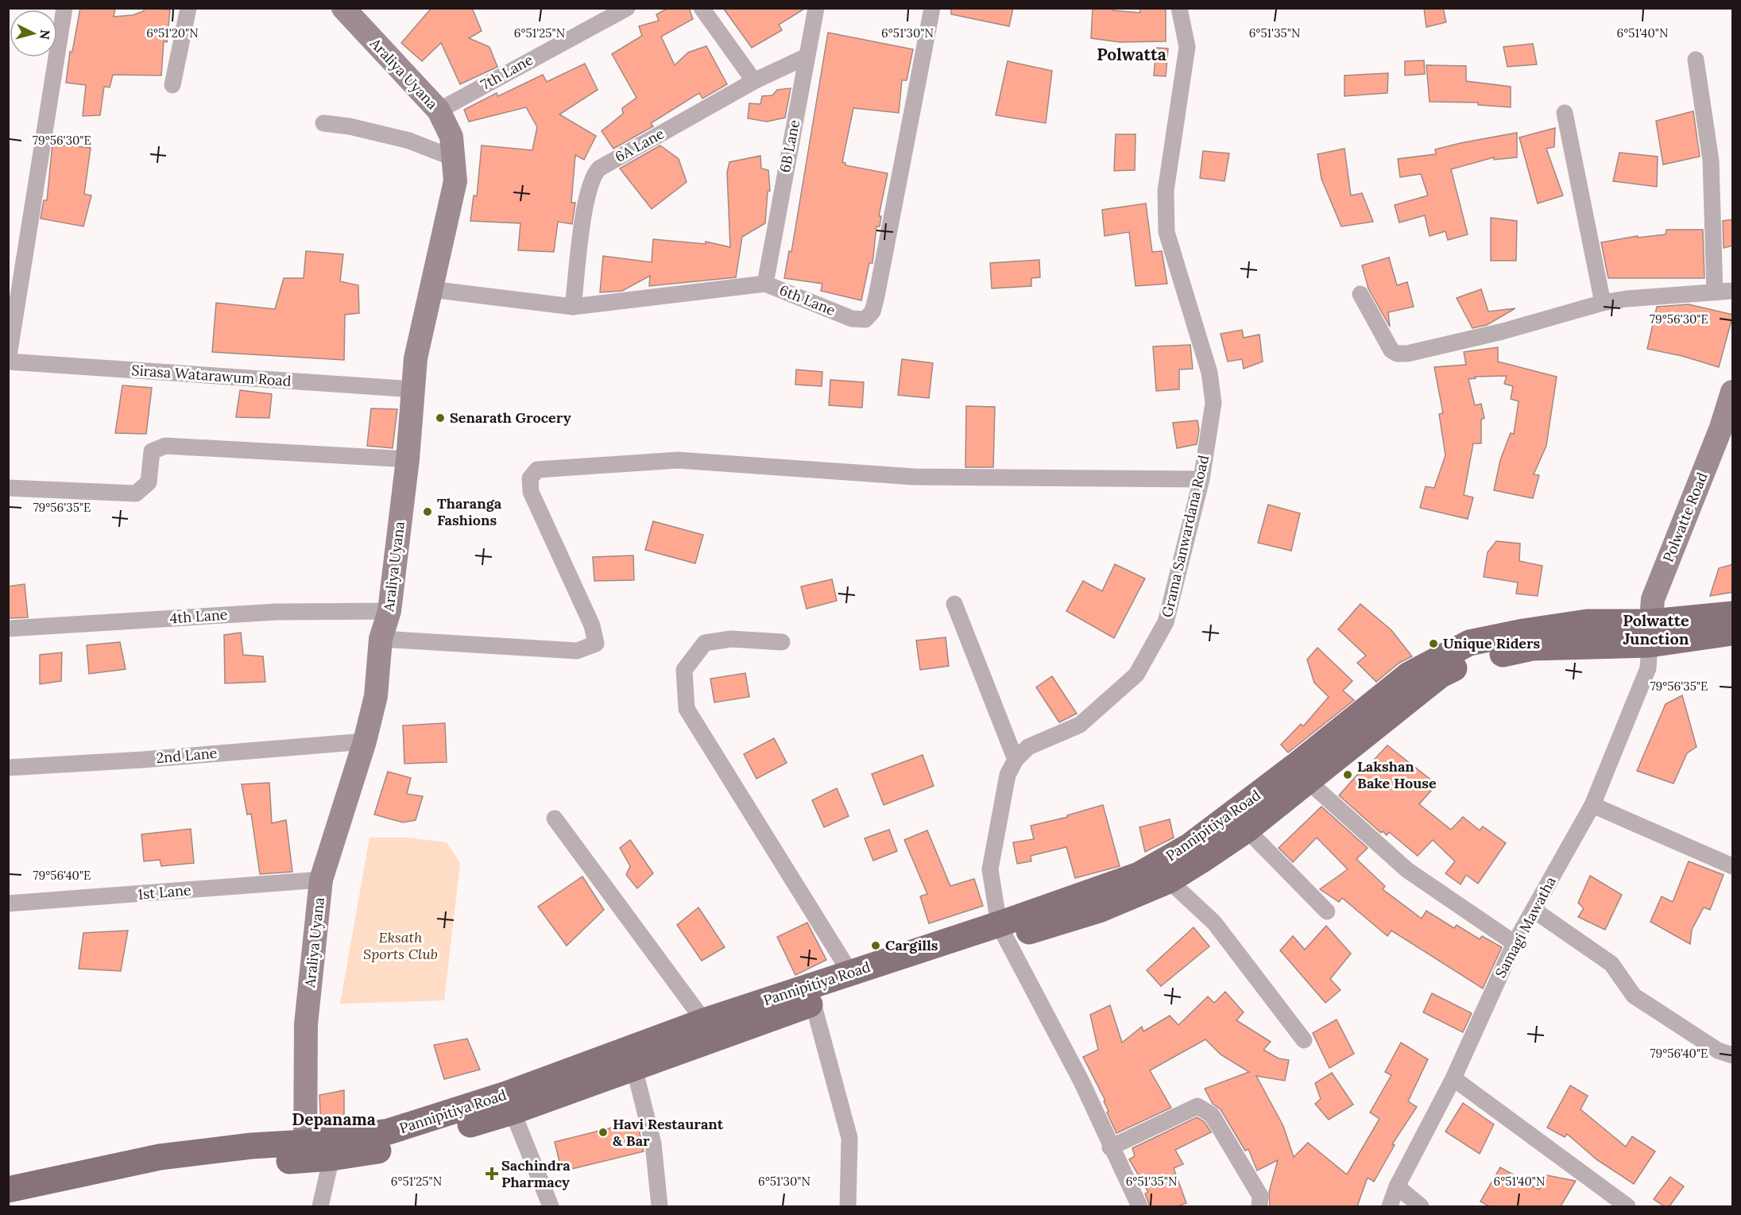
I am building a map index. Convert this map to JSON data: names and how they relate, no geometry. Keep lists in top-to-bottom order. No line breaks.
{"streets":{"main road":["Pannipitiya Road"],"street":["7th Lane","Araliya Uyana","6A Lane","6B Lane","6th Lane","Sirasa Watarawum Road","Polwatte Road","Grama Sanwardana Road","4th Lane","2nd Lane","1st Lane","Samagi Mawatha"]},"crossings":[["7th Lane","Araliya Uyana"],["Araliya Uyana","6th Lane"],["Araliya Uyana","Sirasa Watarawum Road"],["Araliya Uyana","4th Lane"],["Araliya Uyana","2nd Lane"],["Araliya Uyana","Pannipitiya Road"],["Araliya Uyana","1st Lane"],["6A Lane","6B Lane"],["6A Lane","6th Lane"],["6B Lane","6th Lane"],["Polwatte Road","Pannipitiya Road"],["Polwatte Road","Samagi Mawatha"],["Grama Sanwardana Road","Pannipitiya Road"],["Pannipitiya Road","Samagi Mawatha"]],"districts":["Polwatta","Polwatte Junction","Depanama"],"parks":["Eksath Sports Club"],"places":{"other":["Senarath Grocery","Tharanga Fashions","Unique Riders","Lakshan Bake House","Cargills","Havi Restaurant & Bar"],"health":["Sachindra Pharmacy"]},"north":"right","coordinates":["6°51'20\"N","6°51'25\"N","6°51'30\"N","6°51'35\"N","6°51'40\"N","79°56'30\"E","79°56'35\"E","79°56'40\"E"]}
